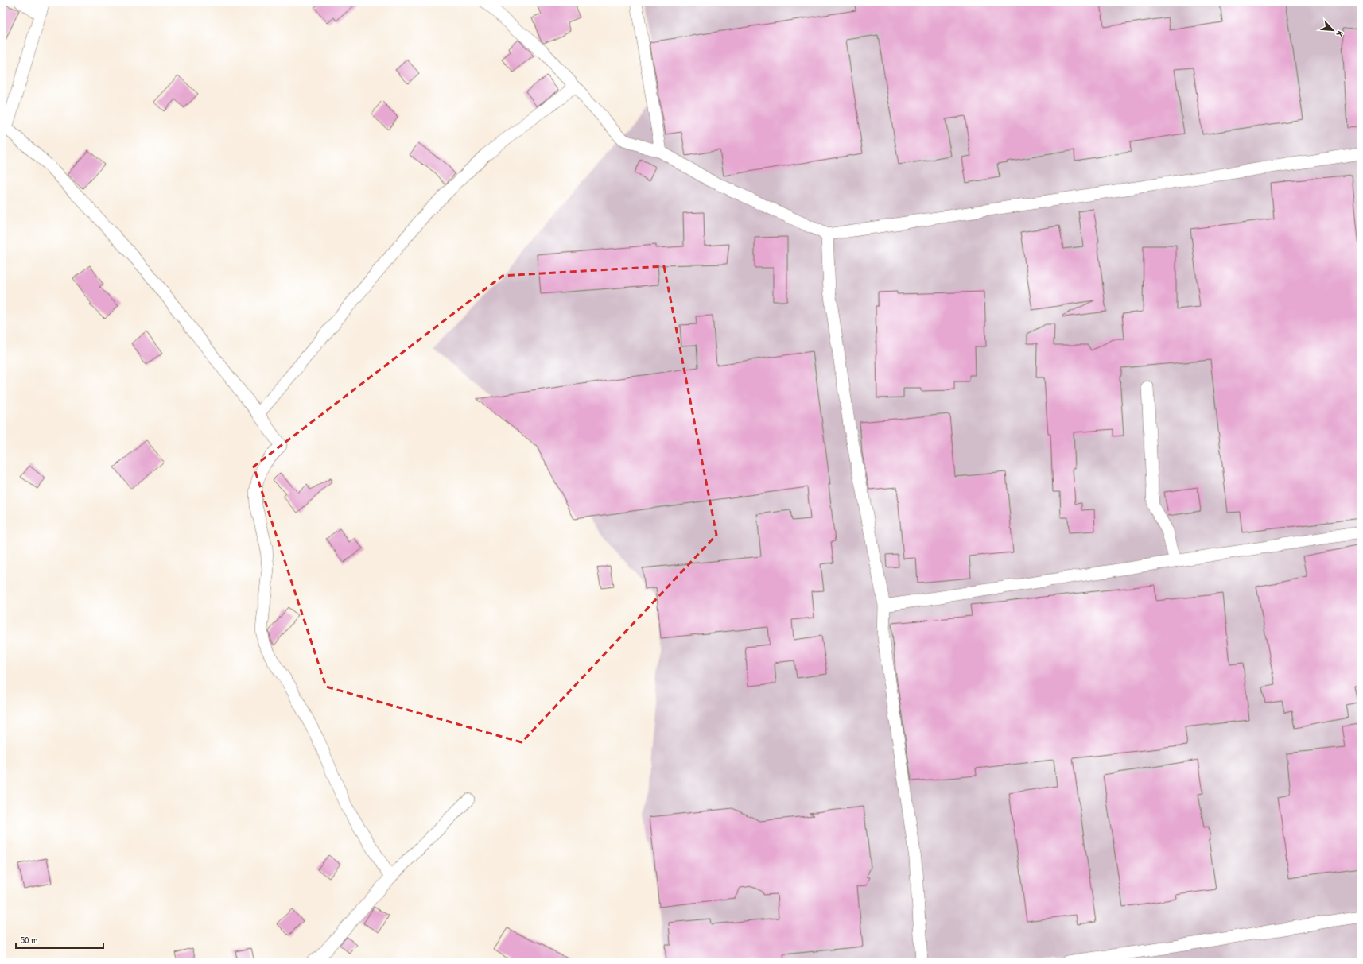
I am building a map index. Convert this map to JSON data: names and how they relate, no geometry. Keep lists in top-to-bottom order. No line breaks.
{"scale_bar":"50 m","north":"bottom right"}
